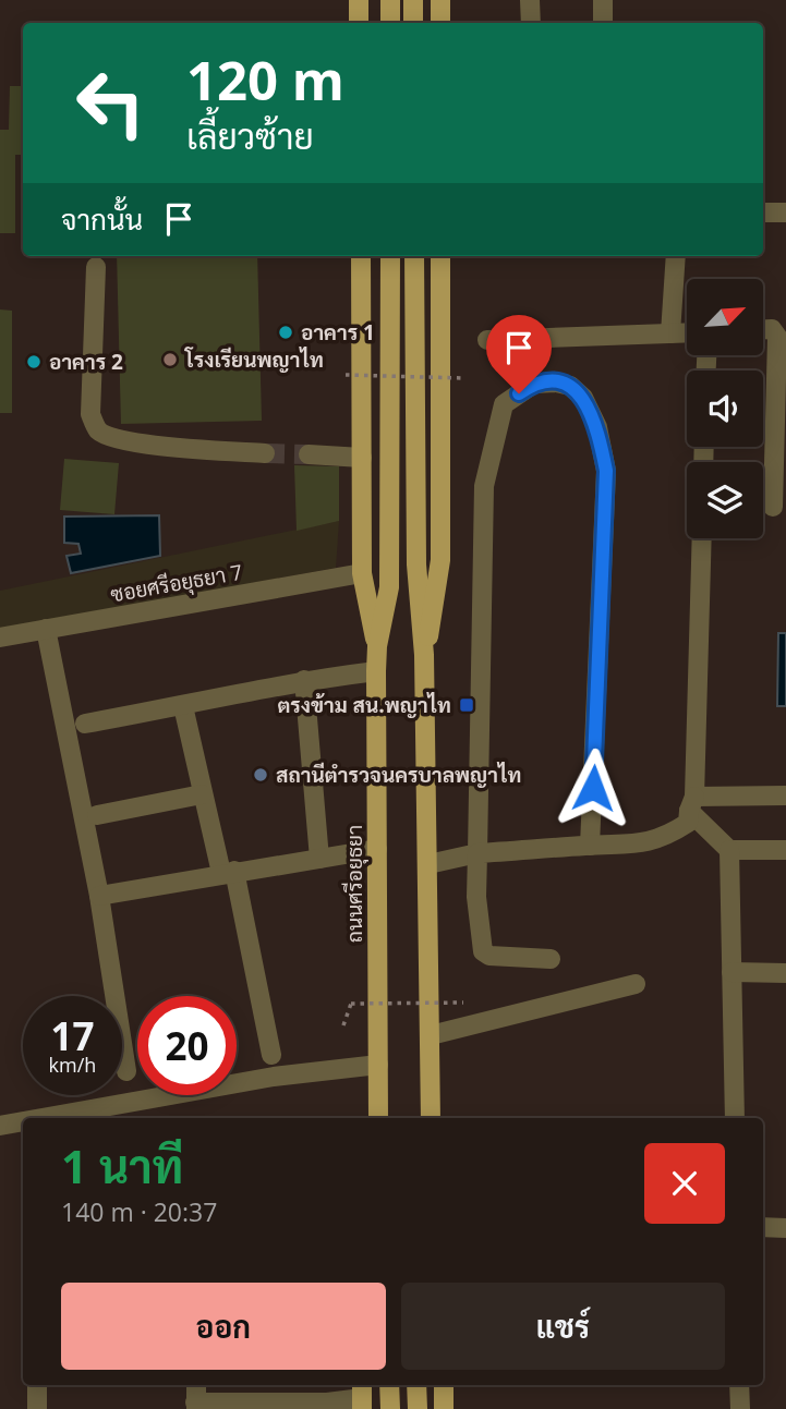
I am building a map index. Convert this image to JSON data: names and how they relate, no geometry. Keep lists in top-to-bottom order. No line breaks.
{"streets":{"main road":["ถนนศรีอยุธยา"],"street":["ซอยศรีอยุธยา 7"]},"crossings":[["ซอยศรีอยุธยา 7","ถนนศรีอยุธยา"]],"places":{"other":["อาคาร 1","โรงเรียนพญาไท","อาคาร 2","สถานีตำรวจนครบาลพญาไท"],"transit":["ตรงข้าม สน.พญาไท"]},"north":"top right","page":{"turn":["120 m","เลี้ยวซ้าย"],"then":"จากนั้น","speed":"17 km/h","limit":"20","heading":["1 นาที","140 m · 20:37"],"buttons":["ออก","แชร์"]}}
